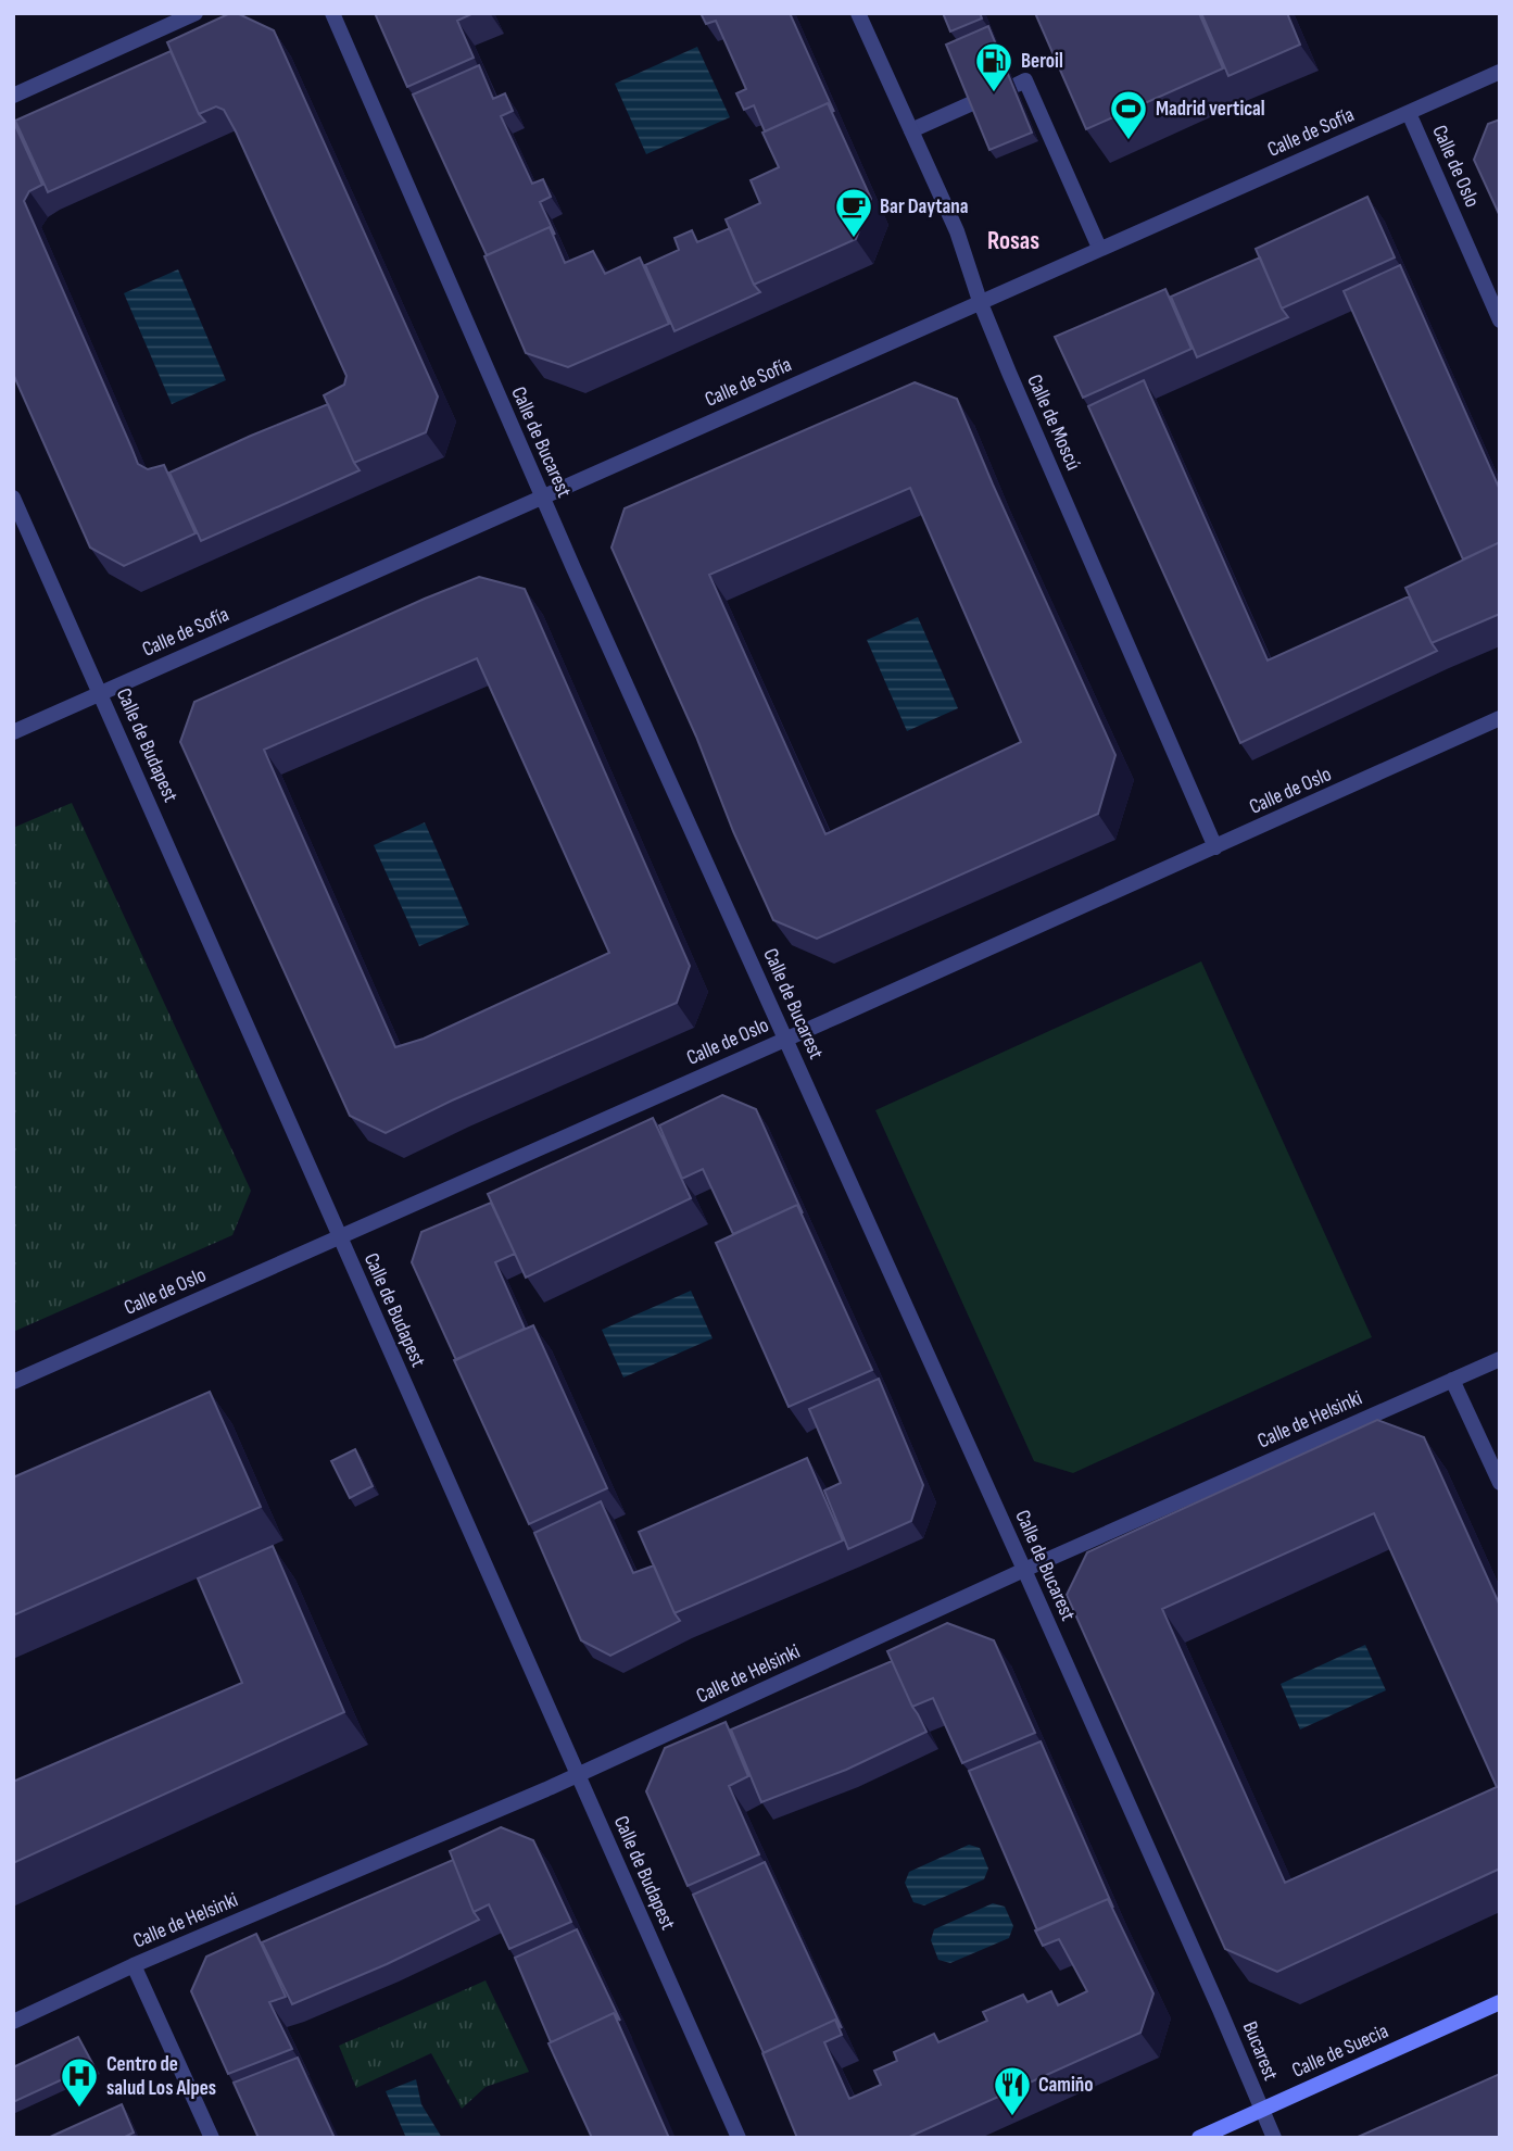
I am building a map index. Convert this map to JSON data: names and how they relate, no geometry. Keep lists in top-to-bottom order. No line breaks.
{"streets":{"street":["Calle de Sofía","Calle de Oslo","Calle de Moscú","Calle de Bucarest","Calle de Budapest","Calle de Helsinki","Bucarest","Calle de Suecia"]},"crossings":[["Calle de Sofía","Calle de Oslo"],["Calle de Sofía","Calle de Moscú"],["Calle de Sofía","Calle de Bucarest"],["Calle de Sofía","Calle de Budapest"],["Calle de Oslo","Calle de Moscú"],["Calle de Oslo","Calle de Bucarest"],["Calle de Oslo","Calle de Budapest"],["Calle de Bucarest","Calle de Helsinki"],["Calle de Bucarest","Bucarest"],["Calle de Budapest","Calle de Helsinki"],["Bucarest","Calle de Suecia"]],"districts":["Rosas"],"places":{"fuel station":["Beroil"],"sports":["Madrid vertical"],"cafe":["Bar Daytana"],"hospital":["Centro de salud Los Alpes"],"restaurant":["Camiño"]}}
